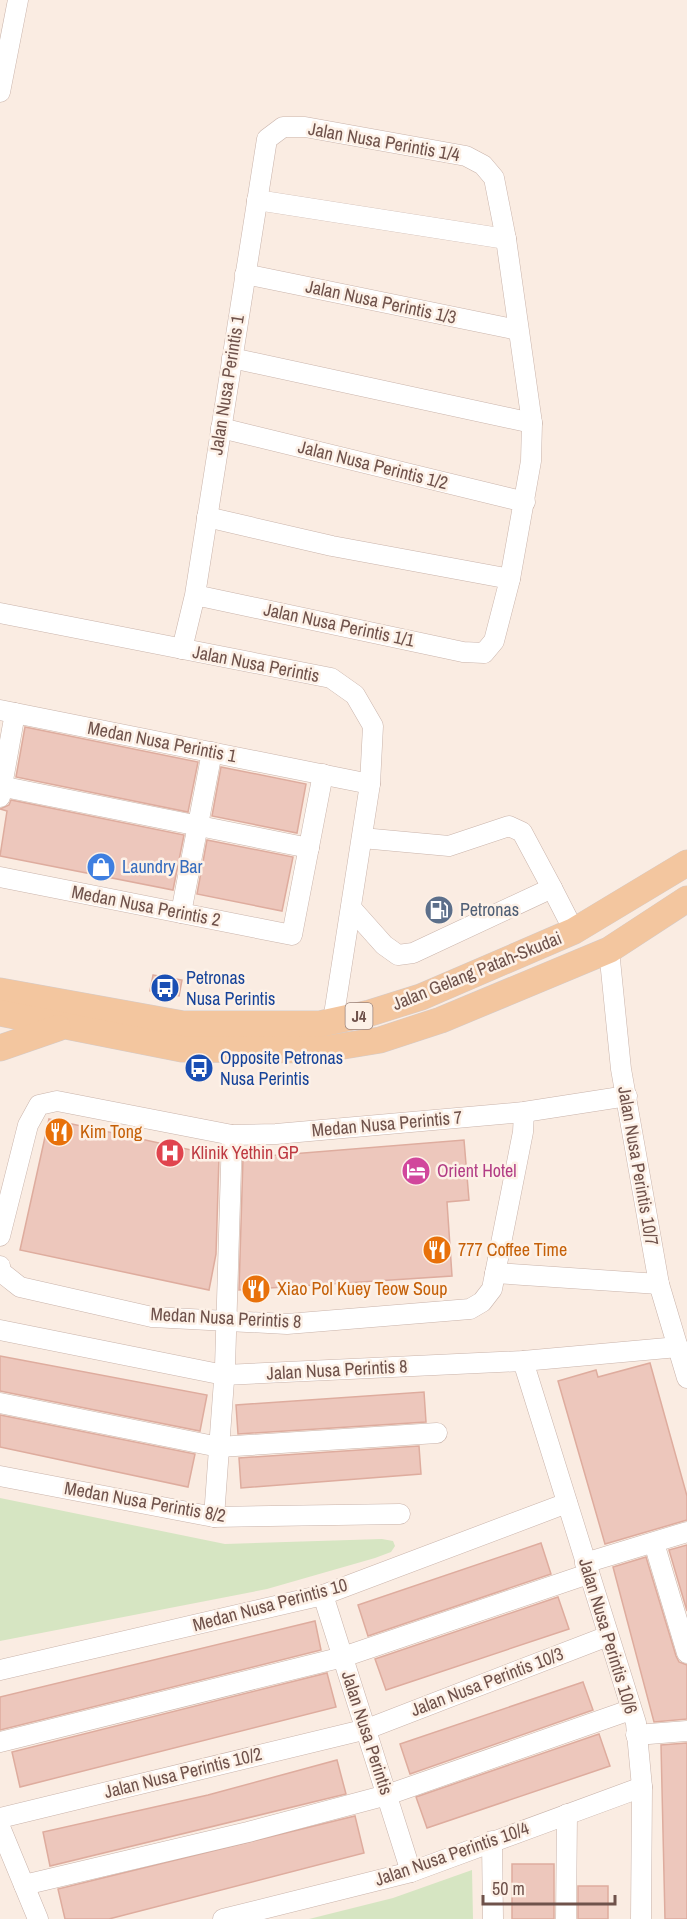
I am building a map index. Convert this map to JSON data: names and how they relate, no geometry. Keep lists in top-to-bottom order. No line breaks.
{"streets":{"main road":["Jalan Gelang Patah-Skudai","J4"],"street":["Jalan Nusa Perintis 1/4","Jalan Nusa Perintis 1/3","Jalan Nusa Perintis 1","Jalan Nusa Perintis 1/2","Jalan Nusa Perintis 1/1","Jalan Nusa Perintis","Medan Nusa Perintis 1","Medan Nusa Perintis 2","Medan Nusa Perintis 7","Jalan Nusa Perintis 10/7","Medan Nusa Perintis 8","Jalan Nusa Perintis 8","Medan Nusa Perintis 8/2","Medan Nusa Perintis 10","Jalan Nusa Perintis 10/6","Jalan Nusa Perintis 10/3","Jalan Nusa Perintis 10/2","Jalan Nusa Perintis 10/4"]},"crossings":[["Jalan Nusa Perintis 1/4","Jalan Nusa Perintis 1"],["Jalan Nusa Perintis 1/3","Jalan Nusa Perintis 1"],["Jalan Nusa Perintis 1","Jalan Nusa Perintis 1/2"],["Jalan Nusa Perintis 1","Jalan Nusa Perintis 1/1"],["Jalan Nusa Perintis 1","Jalan Nusa Perintis"],["Jalan Nusa Perintis","Jalan Gelang Patah-Skudai"],["Jalan Nusa Perintis","Medan Nusa Perintis 10"],["Jalan Nusa Perintis","Jalan Nusa Perintis 10/3"],["Jalan Nusa Perintis","Jalan Nusa Perintis 10/2"],["Jalan Nusa Perintis","Jalan Nusa Perintis 10/4"],["Jalan Gelang Patah-Skudai","Jalan Nusa Perintis 10/7"],["Jalan Nusa Perintis 10/7","Jalan Nusa Perintis 8"],["Jalan Nusa Perintis 8","Jalan Nusa Perintis 10/6"],["Medan Nusa Perintis 10","Jalan Nusa Perintis 10/6"],["Jalan Nusa Perintis 10/6","Jalan Nusa Perintis 10/3"],["Jalan Nusa Perintis 10/6","Jalan Nusa Perintis 10/4"],["Jalan Nusa Perintis 10/3","Jalan Nusa Perintis 10/2"]],"places":{"shop":["Laundry Bar"],"fuel station":["Petronas"],"bus stop":["Petronas Nusa Perintis","Opposite Petronas Nusa Perintis"],"restaurant":["Kim Tong","777 Coffee Time","Xiao Pol Kuey Teow Soup"],"hospital":["Klinik Yethin GP"],"hotel":["Orient Hotel"]},"scale_bar":"50 m"}
